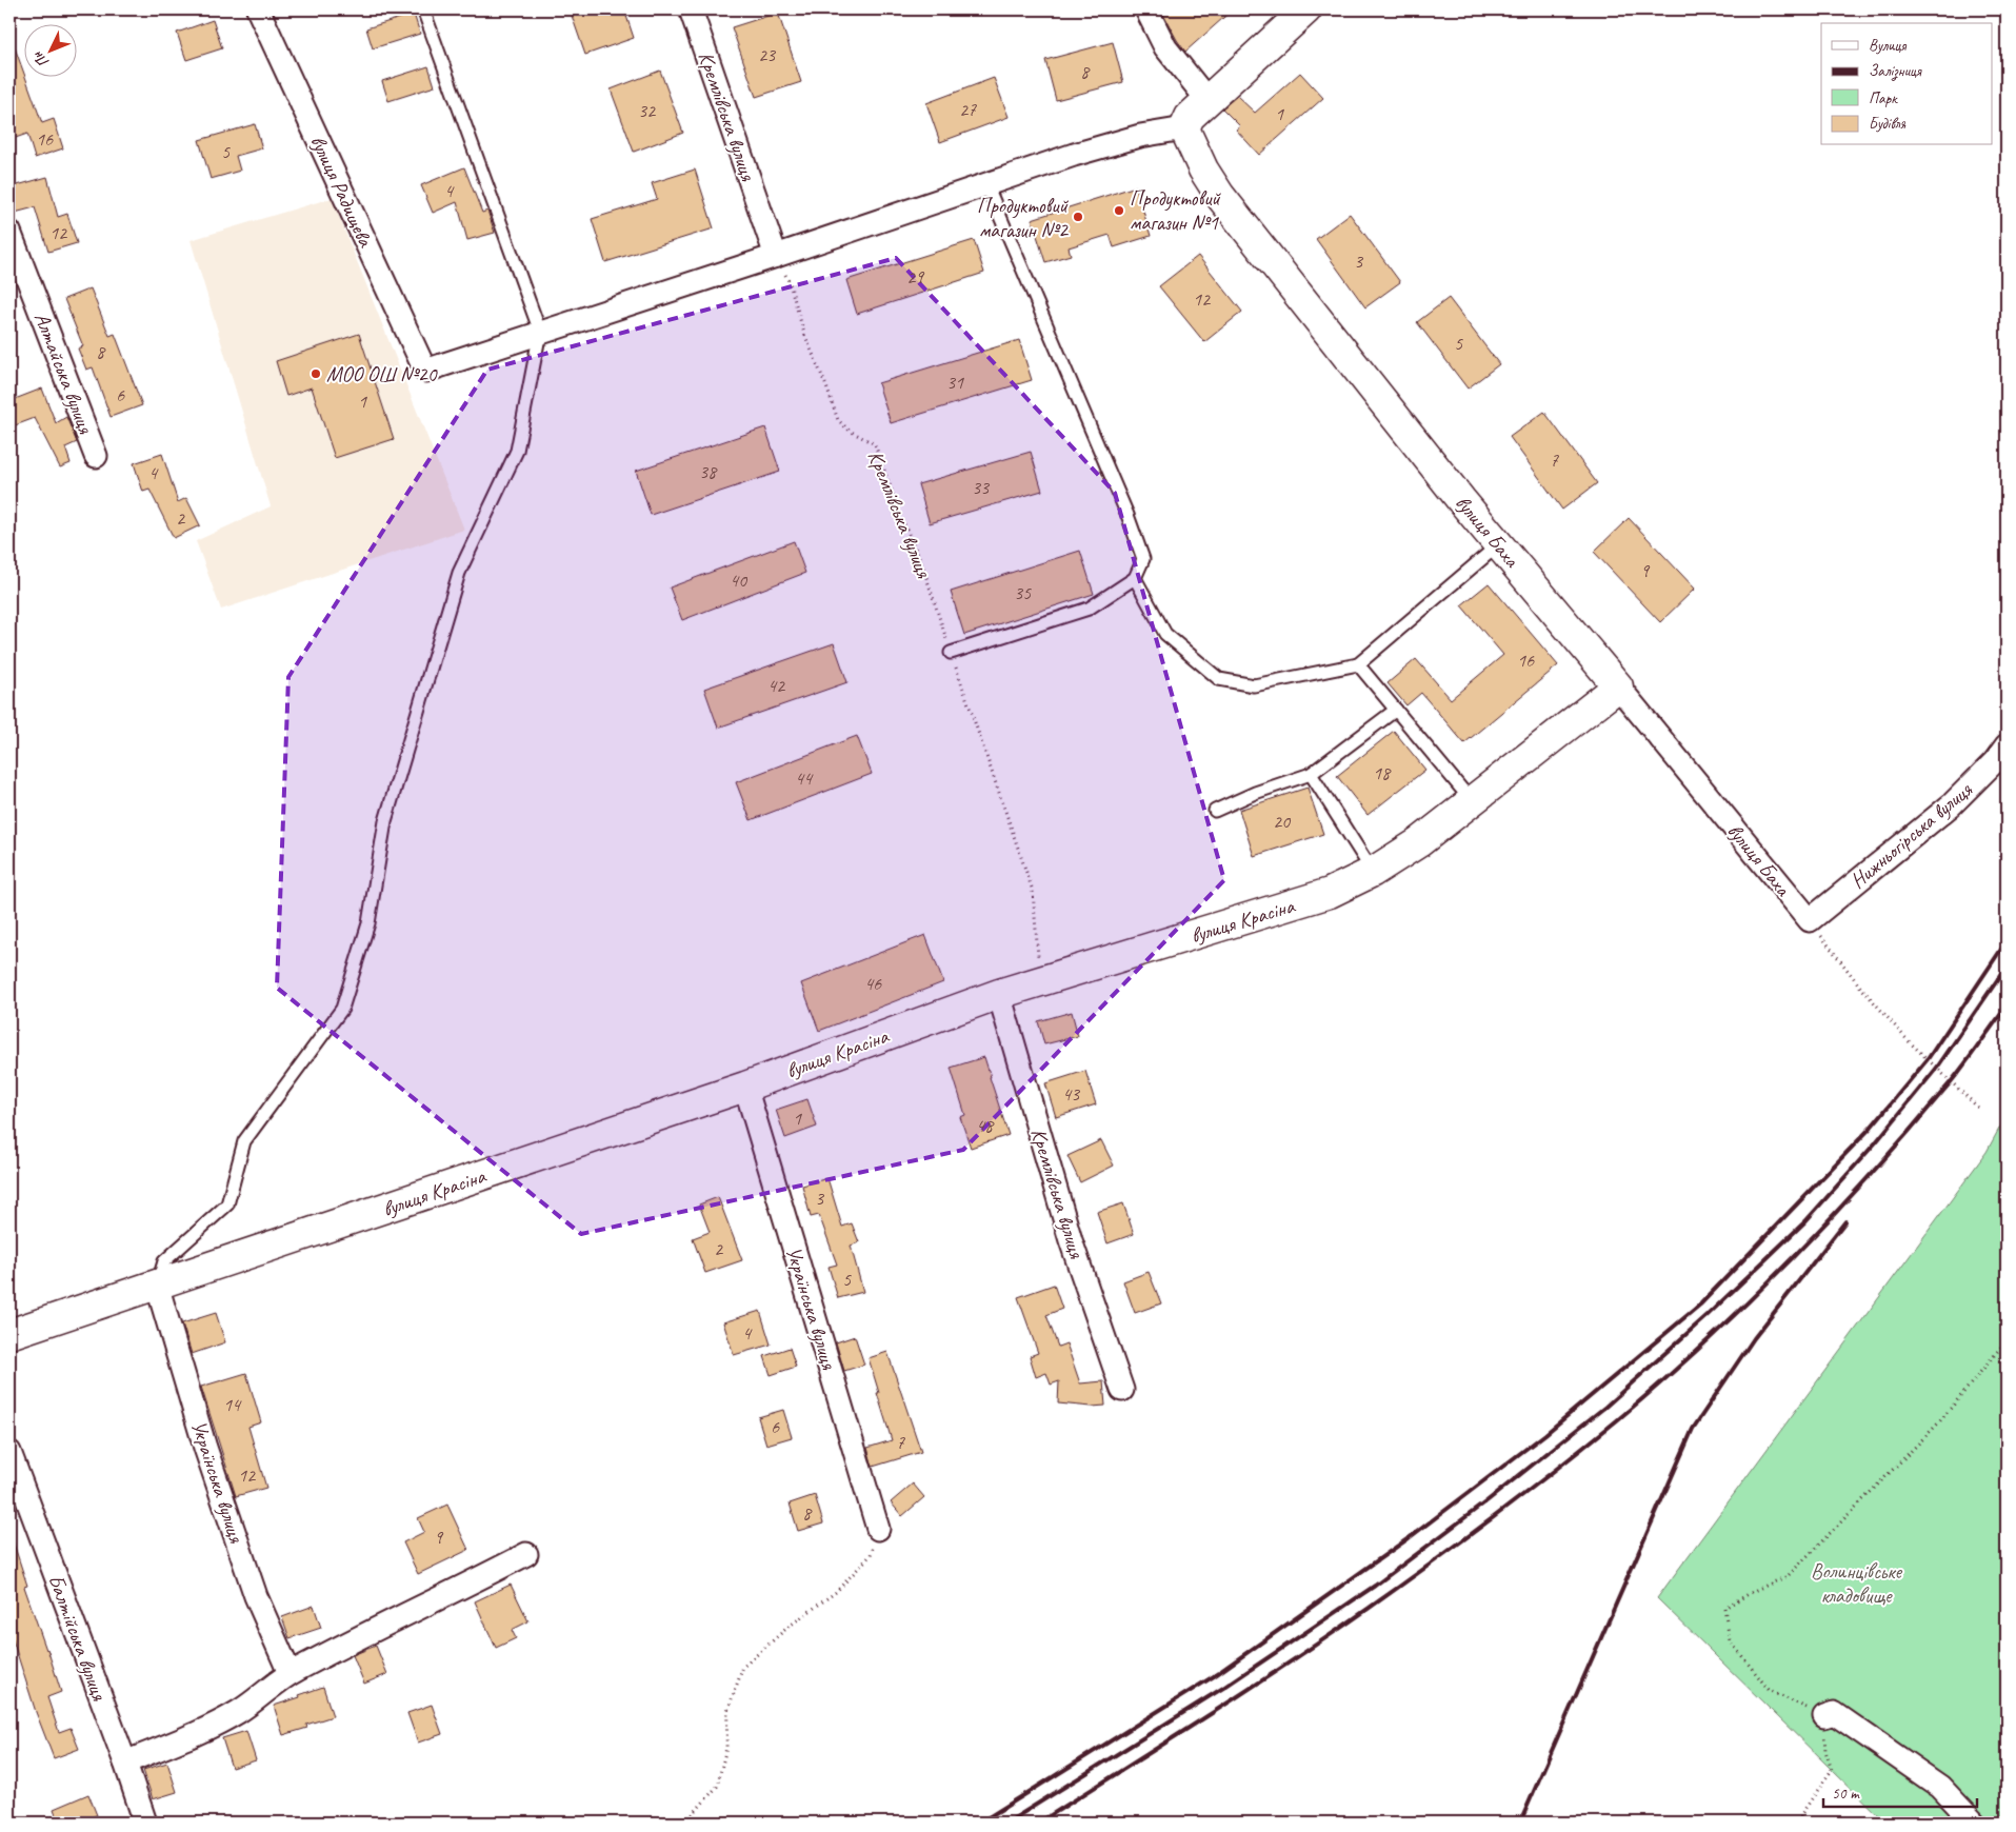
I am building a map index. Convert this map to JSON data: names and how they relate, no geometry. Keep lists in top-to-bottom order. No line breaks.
{"streets":{"street":["Кремлівська вулиця","вулиця Радищева","Алтайська вулиця","вулиця Баха","Нижньогірська вулиця","вулиця Красіна","Українська вулиця","Балтійська вулиця"]},"crossings":[["Кремлівська вулиця","вулиця Красіна"],["вулиця Баха","Нижньогірська вулиця"],["вулиця Баха","вулиця Красіна"],["вулиця Красіна","Українська вулиця"]],"parks":["Волинцівське кладовище"],"places":["Продуктовий магазин №1","Продуктовий магазин №2","МОО ОШ №20"],"house_numbers":["23","8","27","32","1","16","5","4","12","3","29","12","5","8","31","6","1","7","38","4","33","2","9","40","35","16","42","18","44","20","46","43","1","48","3","2","5","4","14","6","7","12","8","9"],"legend":["Вулиця","Залізниця","Парк","Будівля"],"scale_bar":"50 m","north":"bottom left"}
